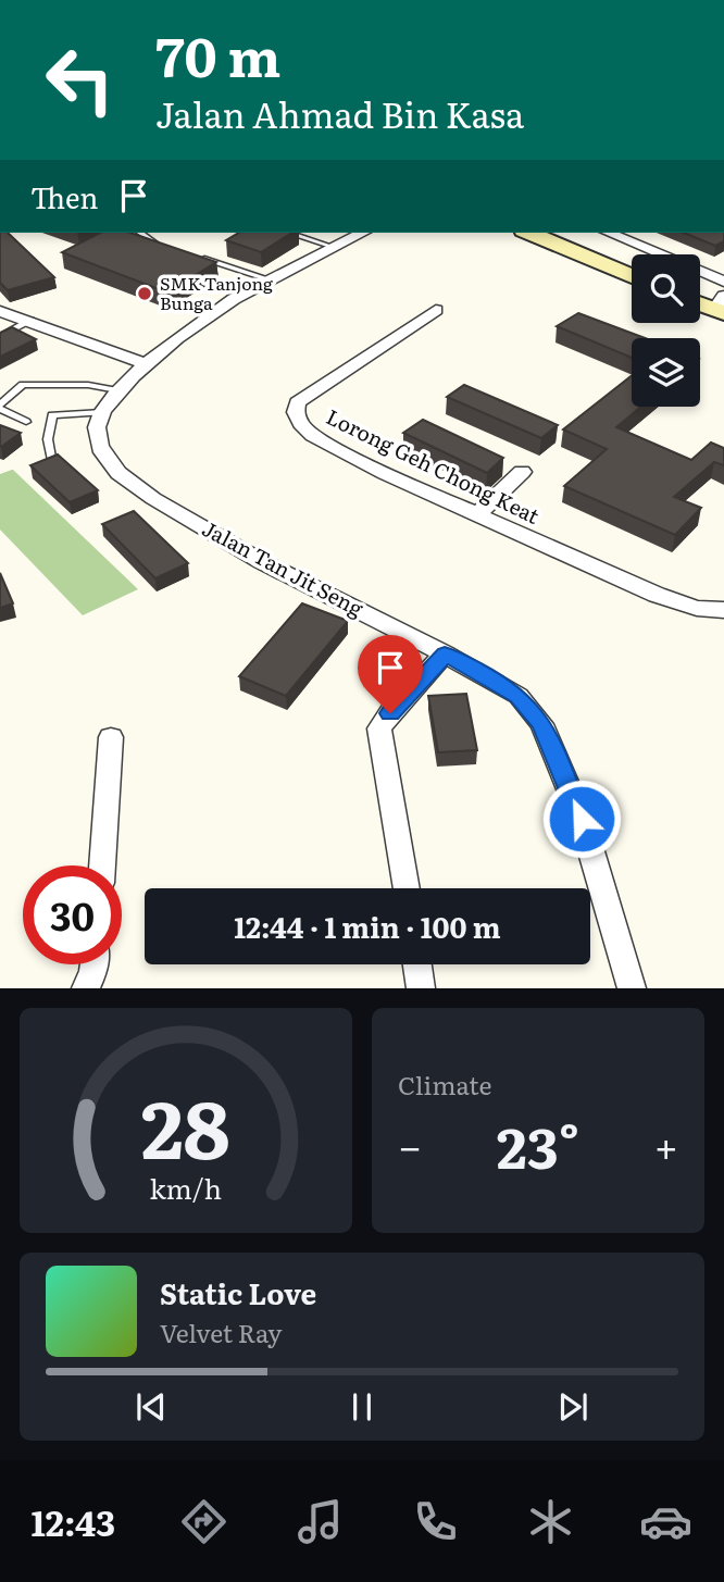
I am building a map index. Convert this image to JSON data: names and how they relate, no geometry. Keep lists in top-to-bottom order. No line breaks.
{"streets":{"street":["Lorong Geh Chong Keat","Jalan Tan Jit Seng"]},"places":["SMK Tanjong Bunga"],"page":{"turn":["70 m","Jalan Ahmad Bin Kasa"],"then":"Then","limit":"30","trip":"12:44 · 1 min · 100 m","tile":"Climate","heat":["−","23°","+"],"song":["Static Love","Velvet Ray"],"tabs":"12:43","gauge":["28","km/h"]}}
